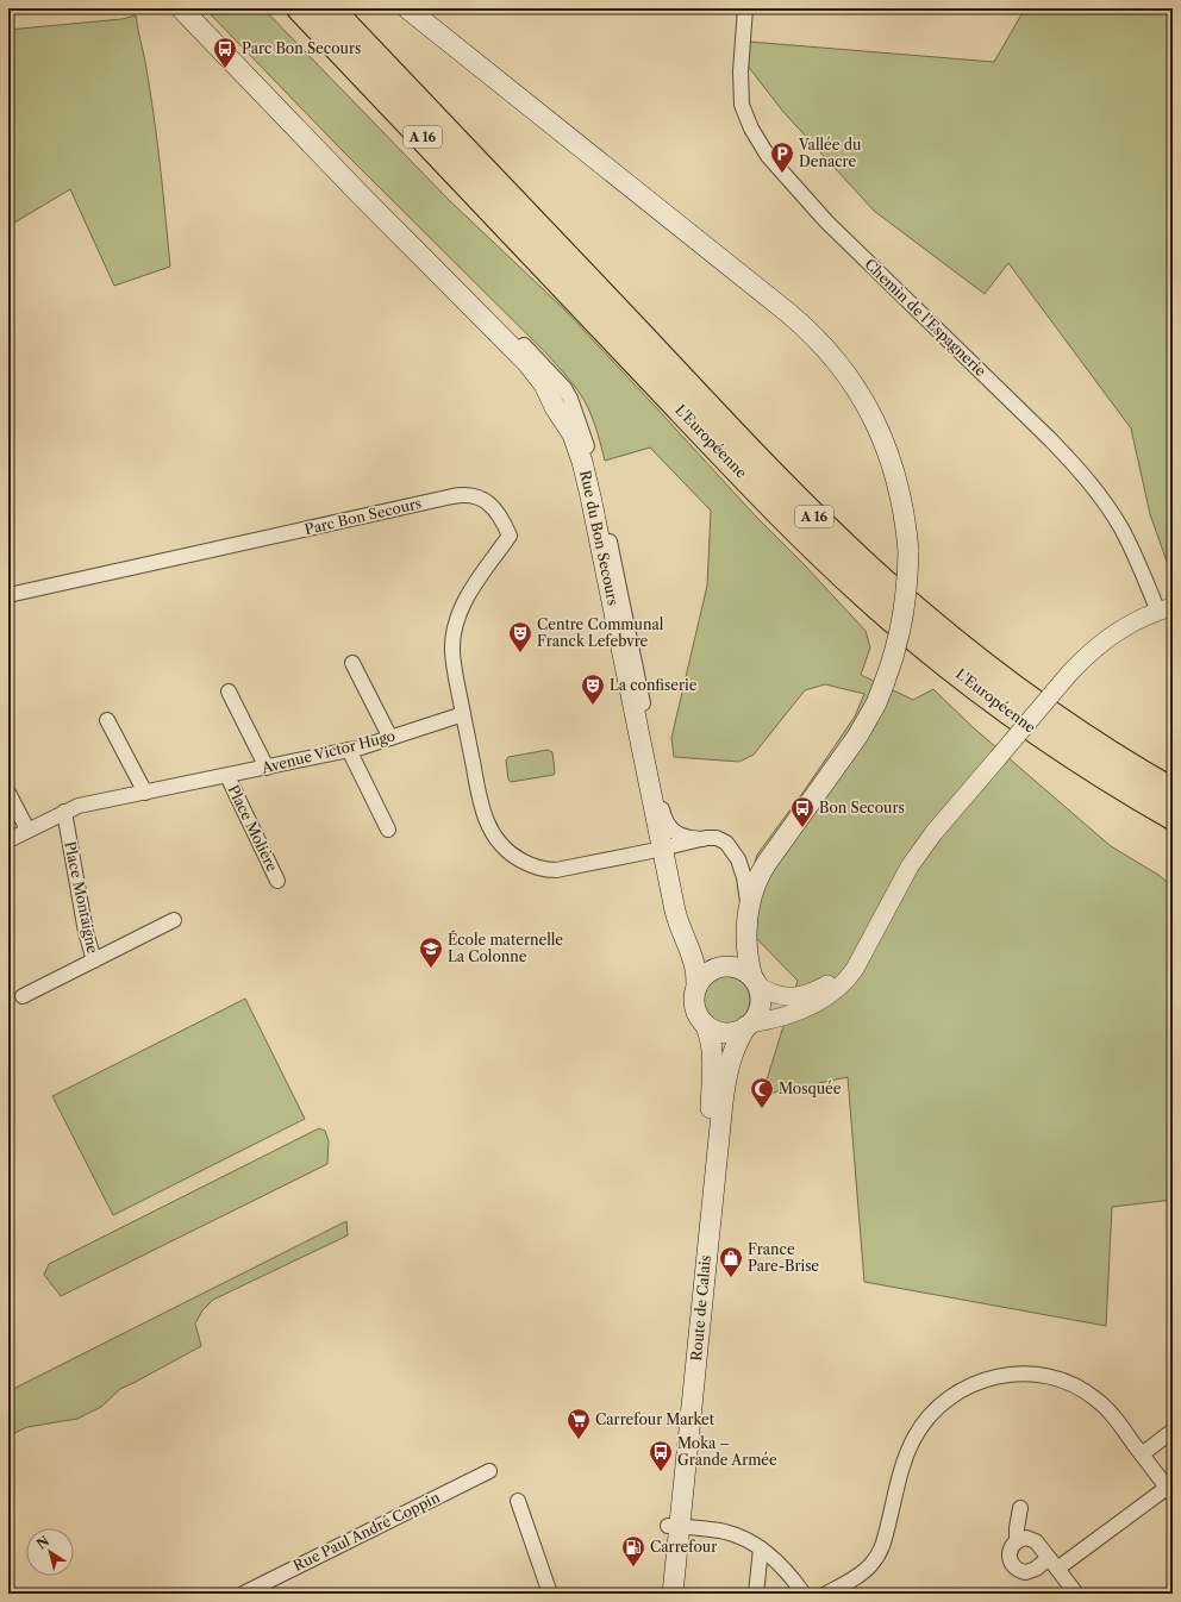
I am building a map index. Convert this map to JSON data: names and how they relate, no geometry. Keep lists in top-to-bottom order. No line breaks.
{"streets":{"highway":["A 16","L'Européenne"],"main road":["Rue du Bon Secours","Route de Calais"],"street":["Chemin de l'Espagnerie","Parc Bon Secours","Avenue Victor Hugo","Place Molière","Place Montaigne","Rue Paul André Coppin"]},"crossings":[["Parc Bon Secours","Avenue Victor Hugo"],["Rue du Bon Secours","Route de Calais"],["Avenue Victor Hugo","Place Molière"],["Avenue Victor Hugo","Place Montaigne"]],"places":{"bus stop":["Parc Bon Secours","Bon Secours","Moka – Grande Armée"],"parking":["Vallée du Denacre"],"theatre":["Centre Communal Franck Lefebvre","La confiserie"],"school or university":["École maternelle La Colonne"],"mosque":["Mosquée"],"shop":["France Pare-Brise"],"supermarket":["Carrefour Market"],"fuel station":["Carrefour"]},"north":"top left"}
